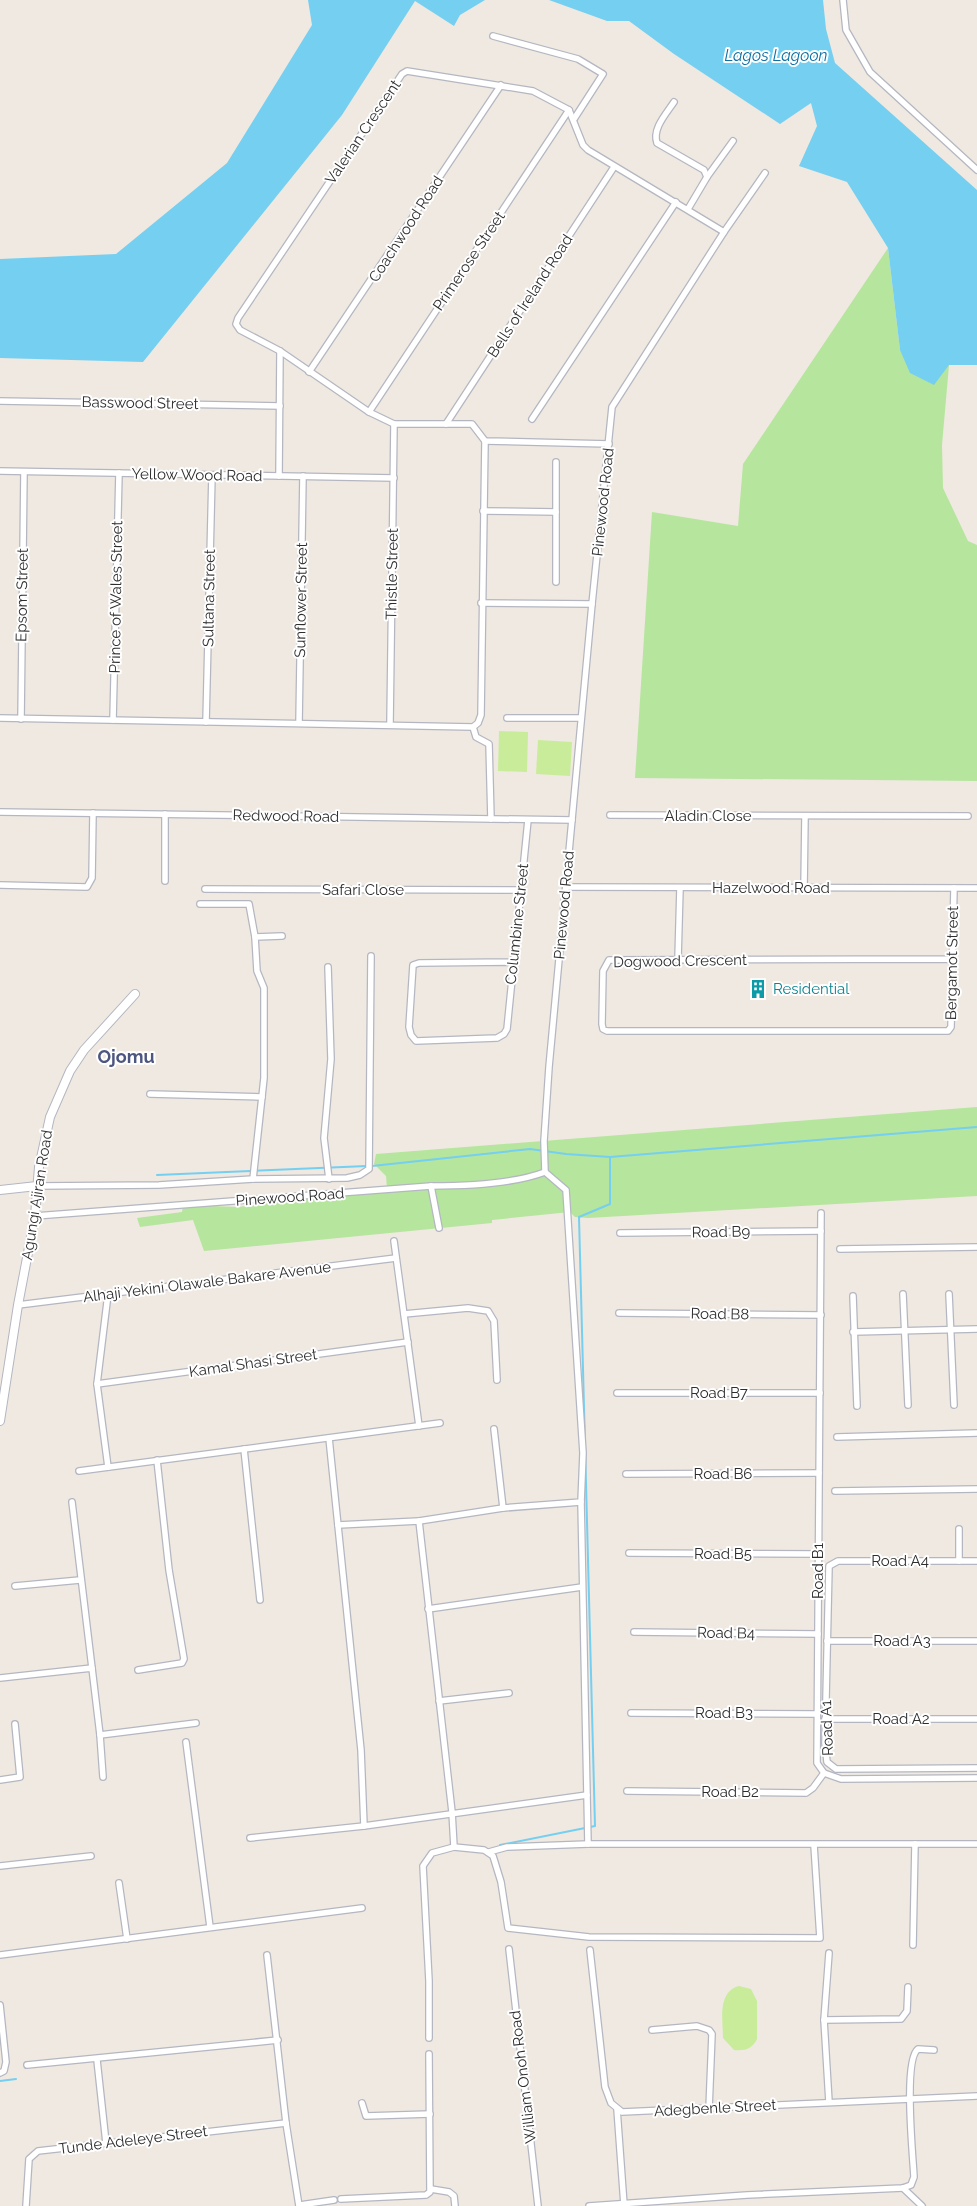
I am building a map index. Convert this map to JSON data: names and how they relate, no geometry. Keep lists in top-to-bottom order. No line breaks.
{"streets":{"street":["Valerian Crescent","Coachwood Road","Primerose Street","Bells of Ireland Road","Basswood Street","Yellow Wood Road","Pinewood Road","Thistle Street","Epsom Street","Prince of Wales Street","Sultana Street","Sunflower Street","Redwood Road","Aladin Close","Hazelwood Road","Safari Close","Columbine Street","Dogwood Crescent","Bergamot Street","Agungi Ajiran Road","Road B9","Alhaji Yekini Olawale Bakare Avenue","Road B8","Kamal Shasi Street","Road B7","Road B6","Road B5","Road A4","Road B1","Road B4","Road A3","Road B3","Road A2","Road A1","Road B2","William Onoh Road","Adegbenle Street","Tunde Adeleye Street"]},"crossings":[["Valerian Crescent","Coachwood Road"],["Valerian Crescent","Primerose Street"],["Valerian Crescent","Thistle Street"],["Yellow Wood Road","Thistle Street"],["Yellow Wood Road","Epsom Street"],["Yellow Wood Road","Prince of Wales Street"],["Yellow Wood Road","Sultana Street"],["Yellow Wood Road","Sunflower Street"],["Pinewood Road","Redwood Road"],["Pinewood Road","Hazelwood Road"],["Pinewood Road","Agungi Ajiran Road"],["Redwood Road","Columbine Street"],["Hazelwood Road","Bergamot Street"],["Safari Close","Columbine Street"],["Dogwood Crescent","Bergamot Street"],["Agungi Ajiran Road","Alhaji Yekini Olawale Bakare Avenue"],["Road B9","Road B1"],["Road B8","Road B1"],["Road B7","Road B1"],["Road B6","Road B1"],["Road B5","Road B1"],["Road A4","Road A1"],["Road B1","Road B4"],["Road B1","Road B3"],["Road B1","Road B2"],["Road A3","Road A1"],["Road A2","Road A1"]],"districts":["Ojomu"],"water":["Lagos Lagoon"],"places":{"building":["Residential"]}}
